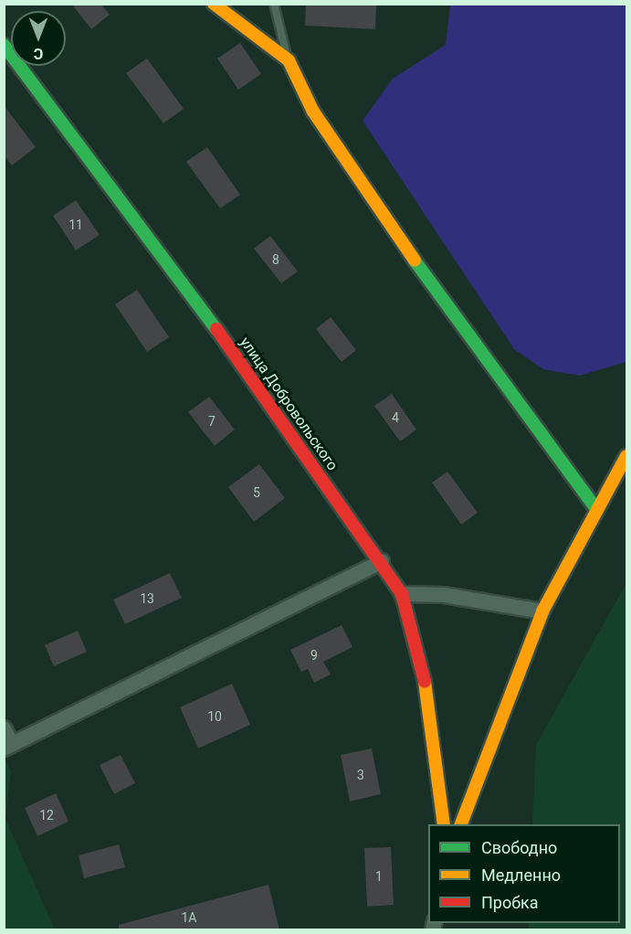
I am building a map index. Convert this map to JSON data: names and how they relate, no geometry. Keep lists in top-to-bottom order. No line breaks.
{"streets":{"street":["улица Добровольского"]},"house_numbers":["11","8","4","7","5","13","9","10","3","12","1","1А"],"legend":["Свободно","Медленно","Пробка"],"north":"bottom"}
